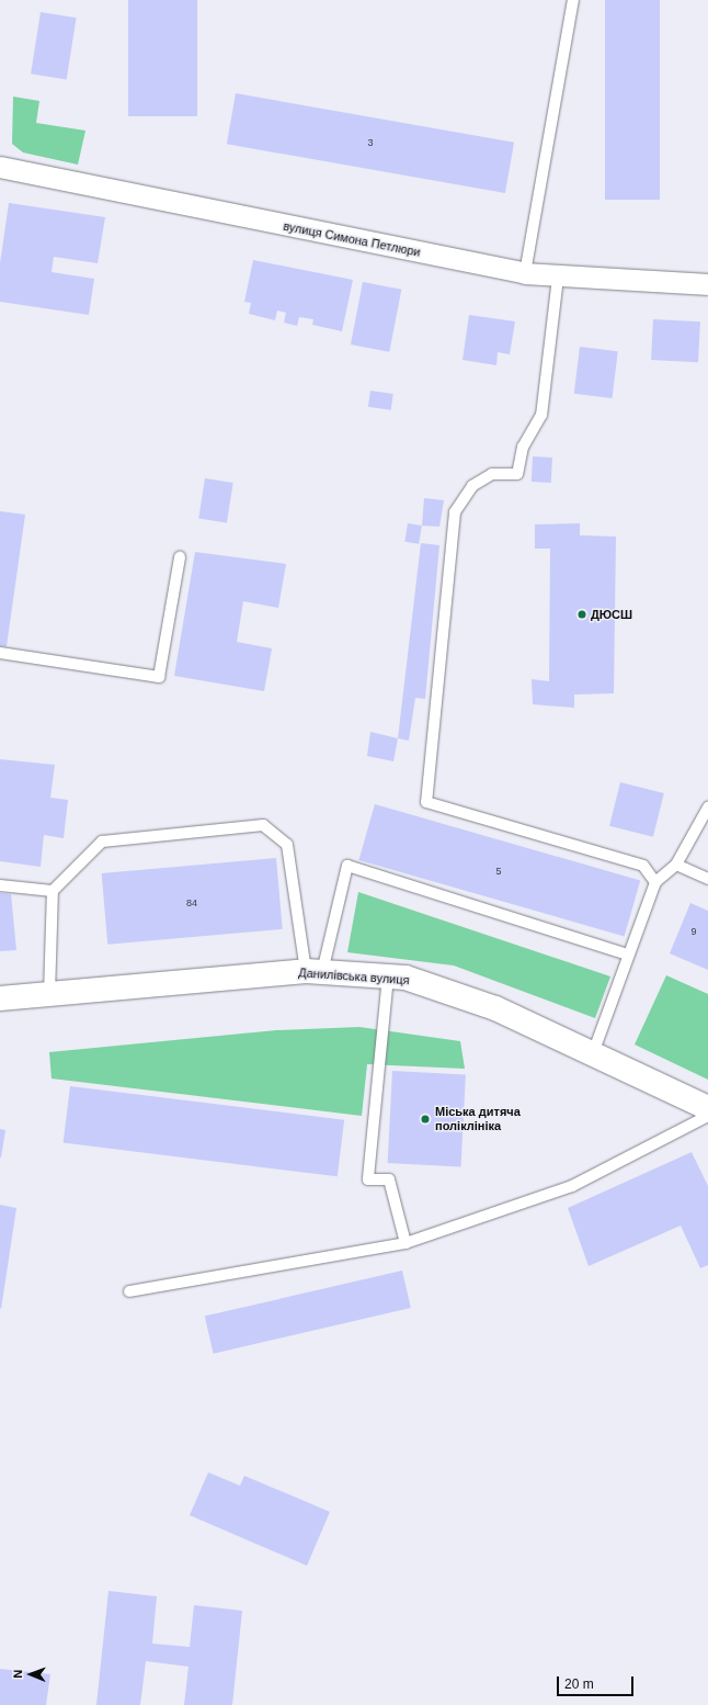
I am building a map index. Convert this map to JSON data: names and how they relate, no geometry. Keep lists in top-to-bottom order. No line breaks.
{"streets":{"main road":["Данилівська вулиця"],"street":["вулиця Симона Петлюри"]},"places":["ДЮСШ","Міська дитяча поліклініка"],"house_numbers":["3","5","84","9"],"scale_bar":"20 m","north":"left"}
